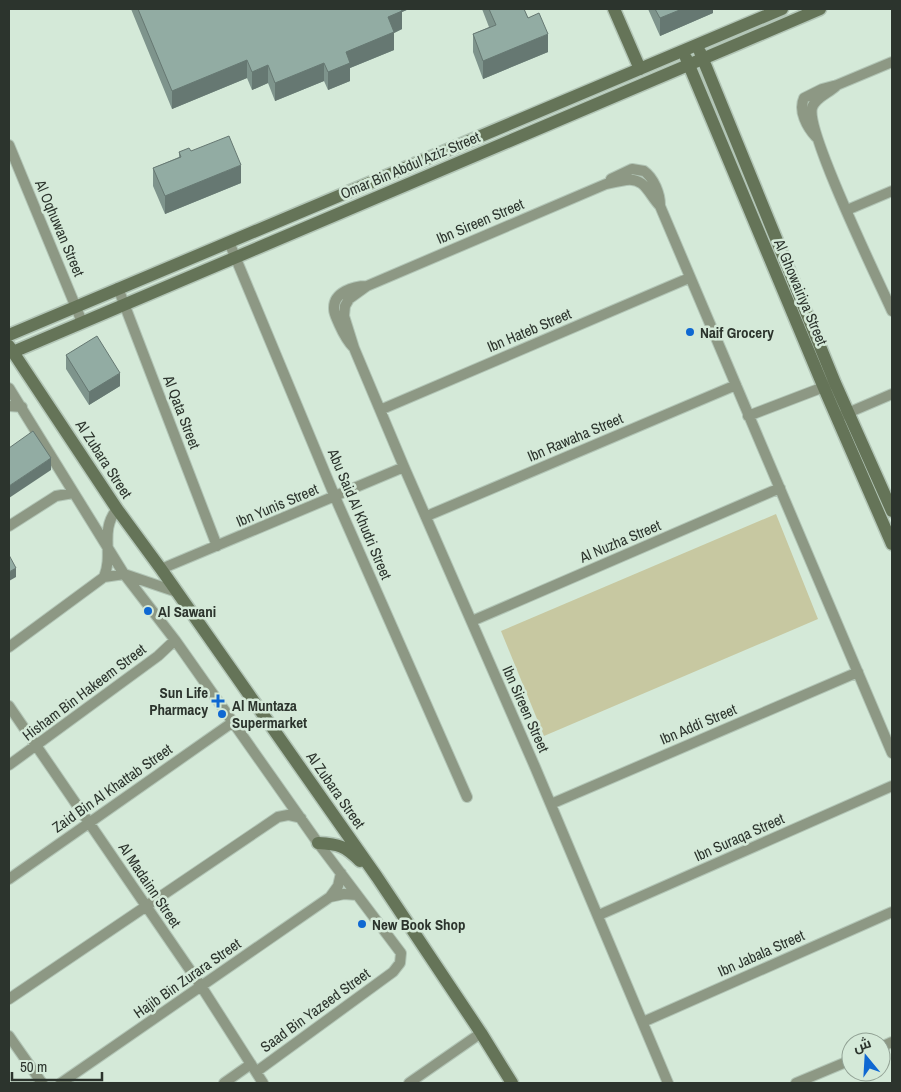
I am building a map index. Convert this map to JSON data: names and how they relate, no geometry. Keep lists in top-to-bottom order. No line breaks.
{"streets":{"street":["Omar Bin Abdul Aziz Street","Ibn Sireen Street","Al Oqhuwan Street","Al Ghowairiya Street","Ibn Hateb Street","Al Qata Street","Ibn Rawaha Street","Al Zubara Street","Ibn Yunis Street","Abu Said Al Khudri Street","Al Nuzha Street","Hisham Bin Hakeem Street","Ibn Addi Street","Zaid Bin Al Khattab Street","Ibn Suraqa Street","Al Madainn Street","Ibn Jabala Street","Hajib Bin Zurara Street","Saad Bin Yazeed Street"]},"crossings":[["Omar Bin Abdul Aziz Street","Al Oqhuwan Street"],["Omar Bin Abdul Aziz Street","Al Ghowairiya Street"],["Omar Bin Abdul Aziz Street","Al Qata Street"],["Omar Bin Abdul Aziz Street","Al Zubara Street"],["Omar Bin Abdul Aziz Street","Abu Said Al Khudri Street"],["Ibn Sireen Street","Ibn Hateb Street"],["Ibn Sireen Street","Ibn Rawaha Street"],["Ibn Sireen Street","Ibn Yunis Street"],["Ibn Sireen Street","Al Nuzha Street"],["Ibn Sireen Street","Ibn Addi Street"],["Ibn Sireen Street","Ibn Suraqa Street"],["Ibn Sireen Street","Ibn Jabala Street"],["Al Qata Street","Ibn Yunis Street"],["Al Zubara Street","Ibn Yunis Street"],["Ibn Yunis Street","Abu Said Al Khudri Street"],["Hisham Bin Hakeem Street","Al Madainn Street"],["Zaid Bin Al Khattab Street","Al Madainn Street"],["Al Madainn Street","Hajib Bin Zurara Street"],["Al Madainn Street","Saad Bin Yazeed Street"],["Hajib Bin Zurara Street","Saad Bin Yazeed Street"]],"places":{"other":["Naif Grocery","Al Sawani","Al Muntaza Supermarket","New Book Shop"],"health":["Sun Life Pharmacy"]},"scale_bar":"50 m","north":"top"}
